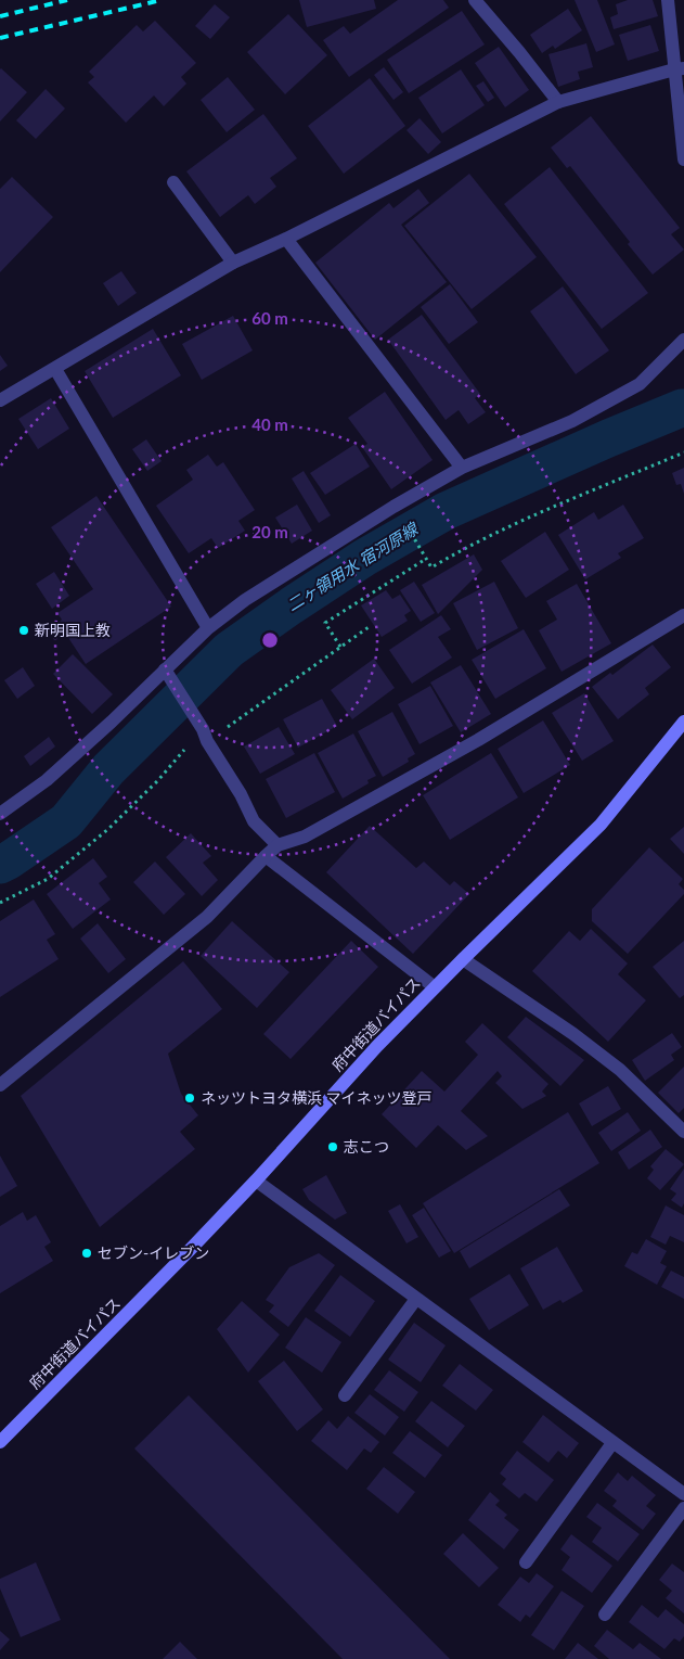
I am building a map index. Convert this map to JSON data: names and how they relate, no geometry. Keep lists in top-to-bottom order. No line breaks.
{"streets":{"street":["府中街道バイパス"]},"water":["二ヶ領用水 宿河原線"],"places":["新明国上教","ネッツトヨタ横浜 マイネッツ登戸","志こつ","セブン-イレブン"],"rings":["60 m","40 m","20 m"]}
